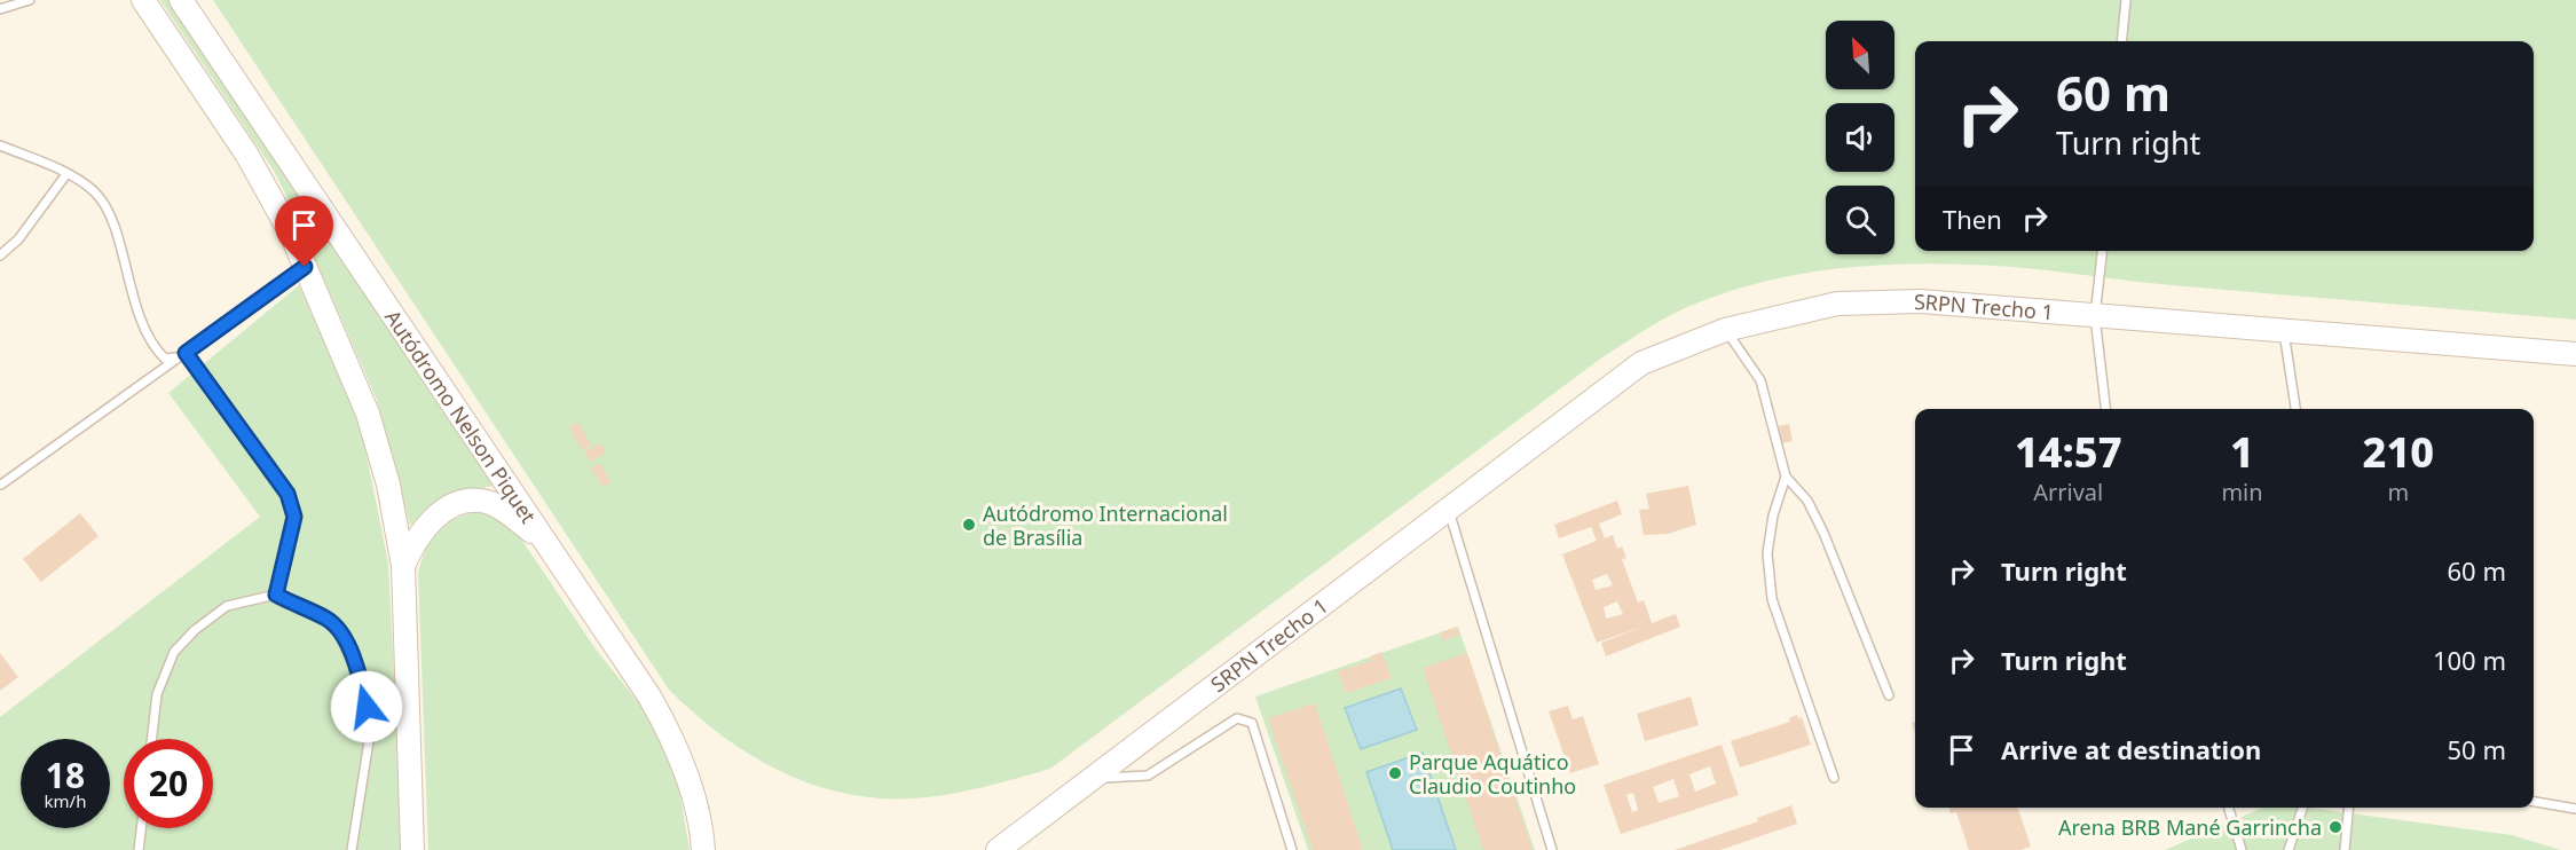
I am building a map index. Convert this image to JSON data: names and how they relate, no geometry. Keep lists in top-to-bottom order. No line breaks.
{"streets":{"main road":["SRPN Trecho 1","Autódromo Nelson Piquet"]},"places":["Autódromo Internacional de Brasília","Parque Aquático Claudio Coutinho","Arena BRB Mané Garrincha"],"north":"top left","page":{"turn":["60 m","Turn right"],"then":"Then","eta":["14:57","Arrival","1","min","210","m"],"list":[{"name":"Turn right","value":"60 m"},{"name":"Turn right","value":"100 m"},{"name":"Arrive at destination","value":"50 m"}],"speed":"18 km/h","limit":"20"}}
